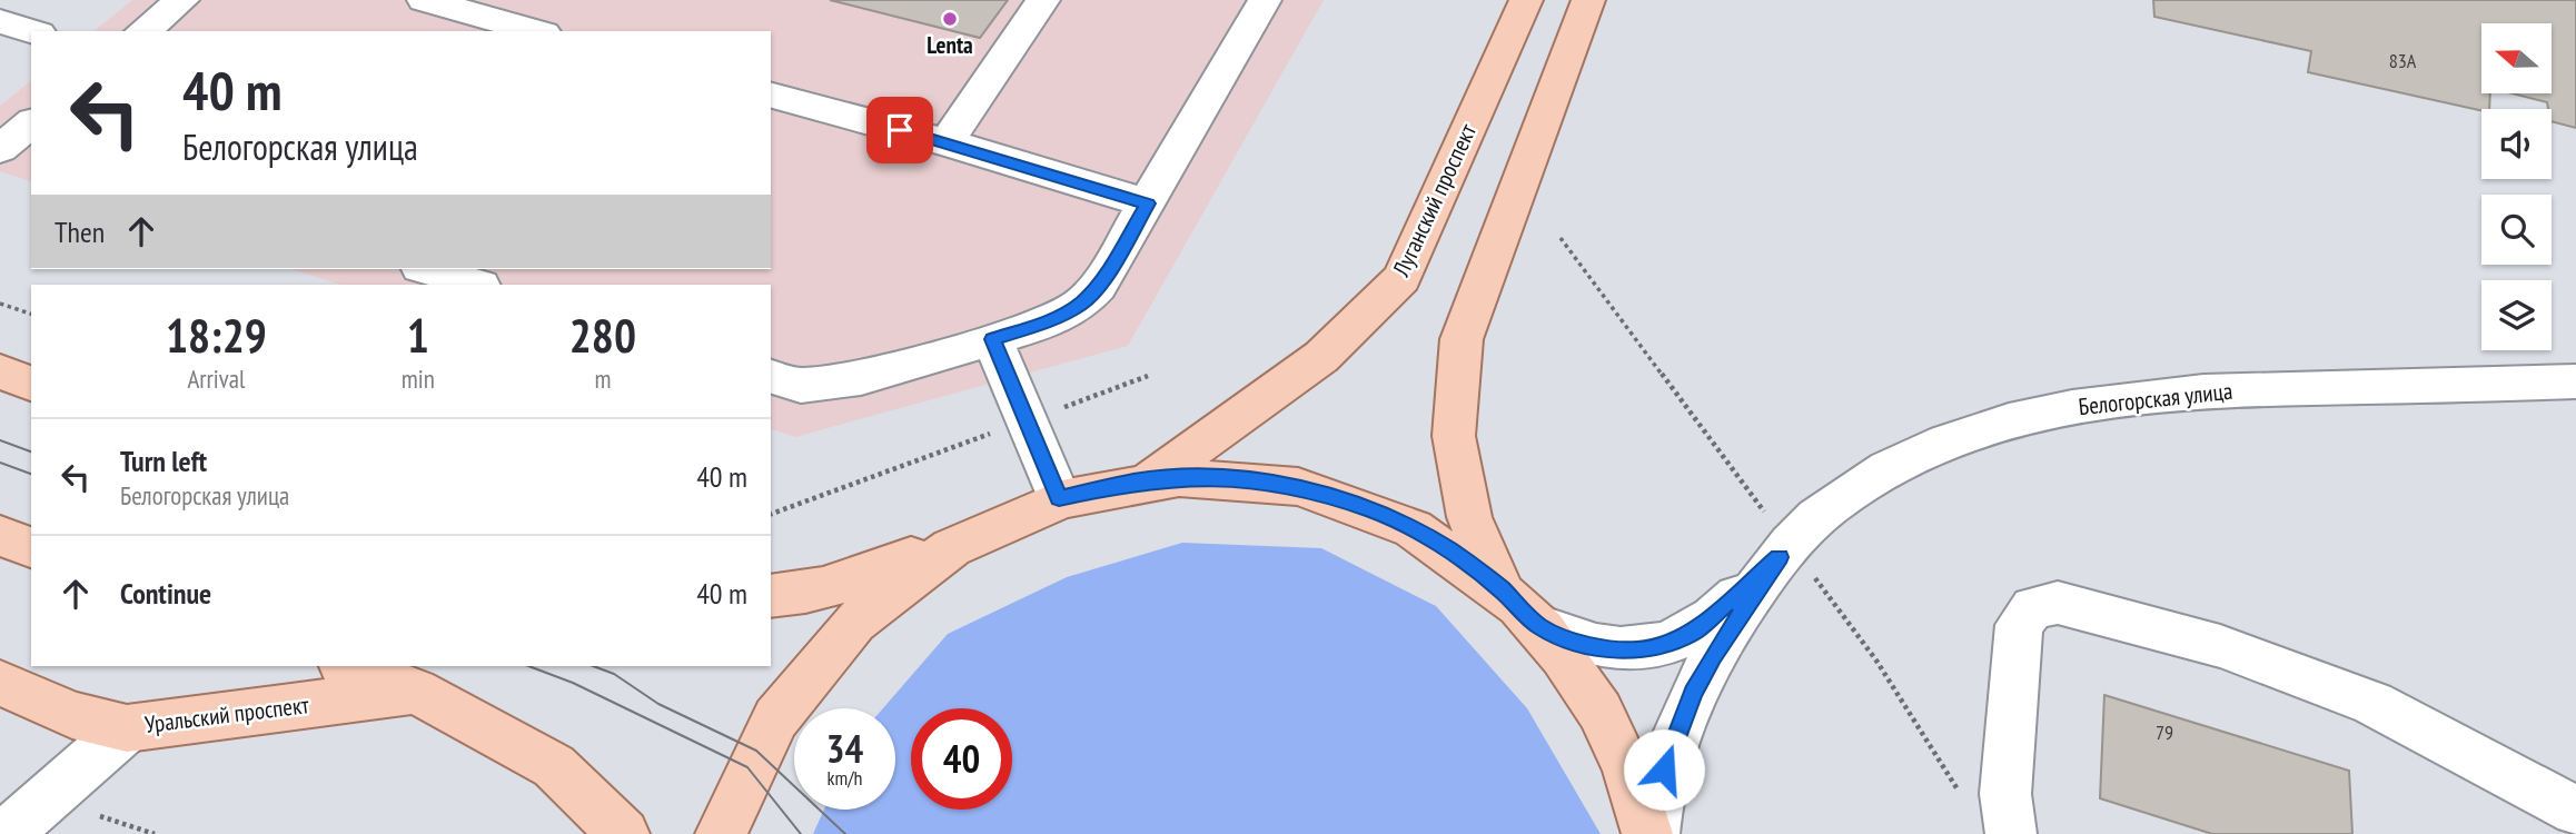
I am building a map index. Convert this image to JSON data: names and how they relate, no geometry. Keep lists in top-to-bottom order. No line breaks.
{"streets":{"main road":["Луганский проспект","Уральский проспект"],"street":["Белогорская улица"]},"places":["Lenta"],"house_numbers":["83А","79"],"north":"left","page":{"turn":["40 m","Белогорская улица"],"then":"Then","eta":["18:29","Arrival","1","min","280","m"],"list":[{"name":"Turn left","note":"Белогорская улица","value":"40 m"},{"name":"Continue","value":"40 m"}],"speed":"34 km/h","limit":"40"}}
